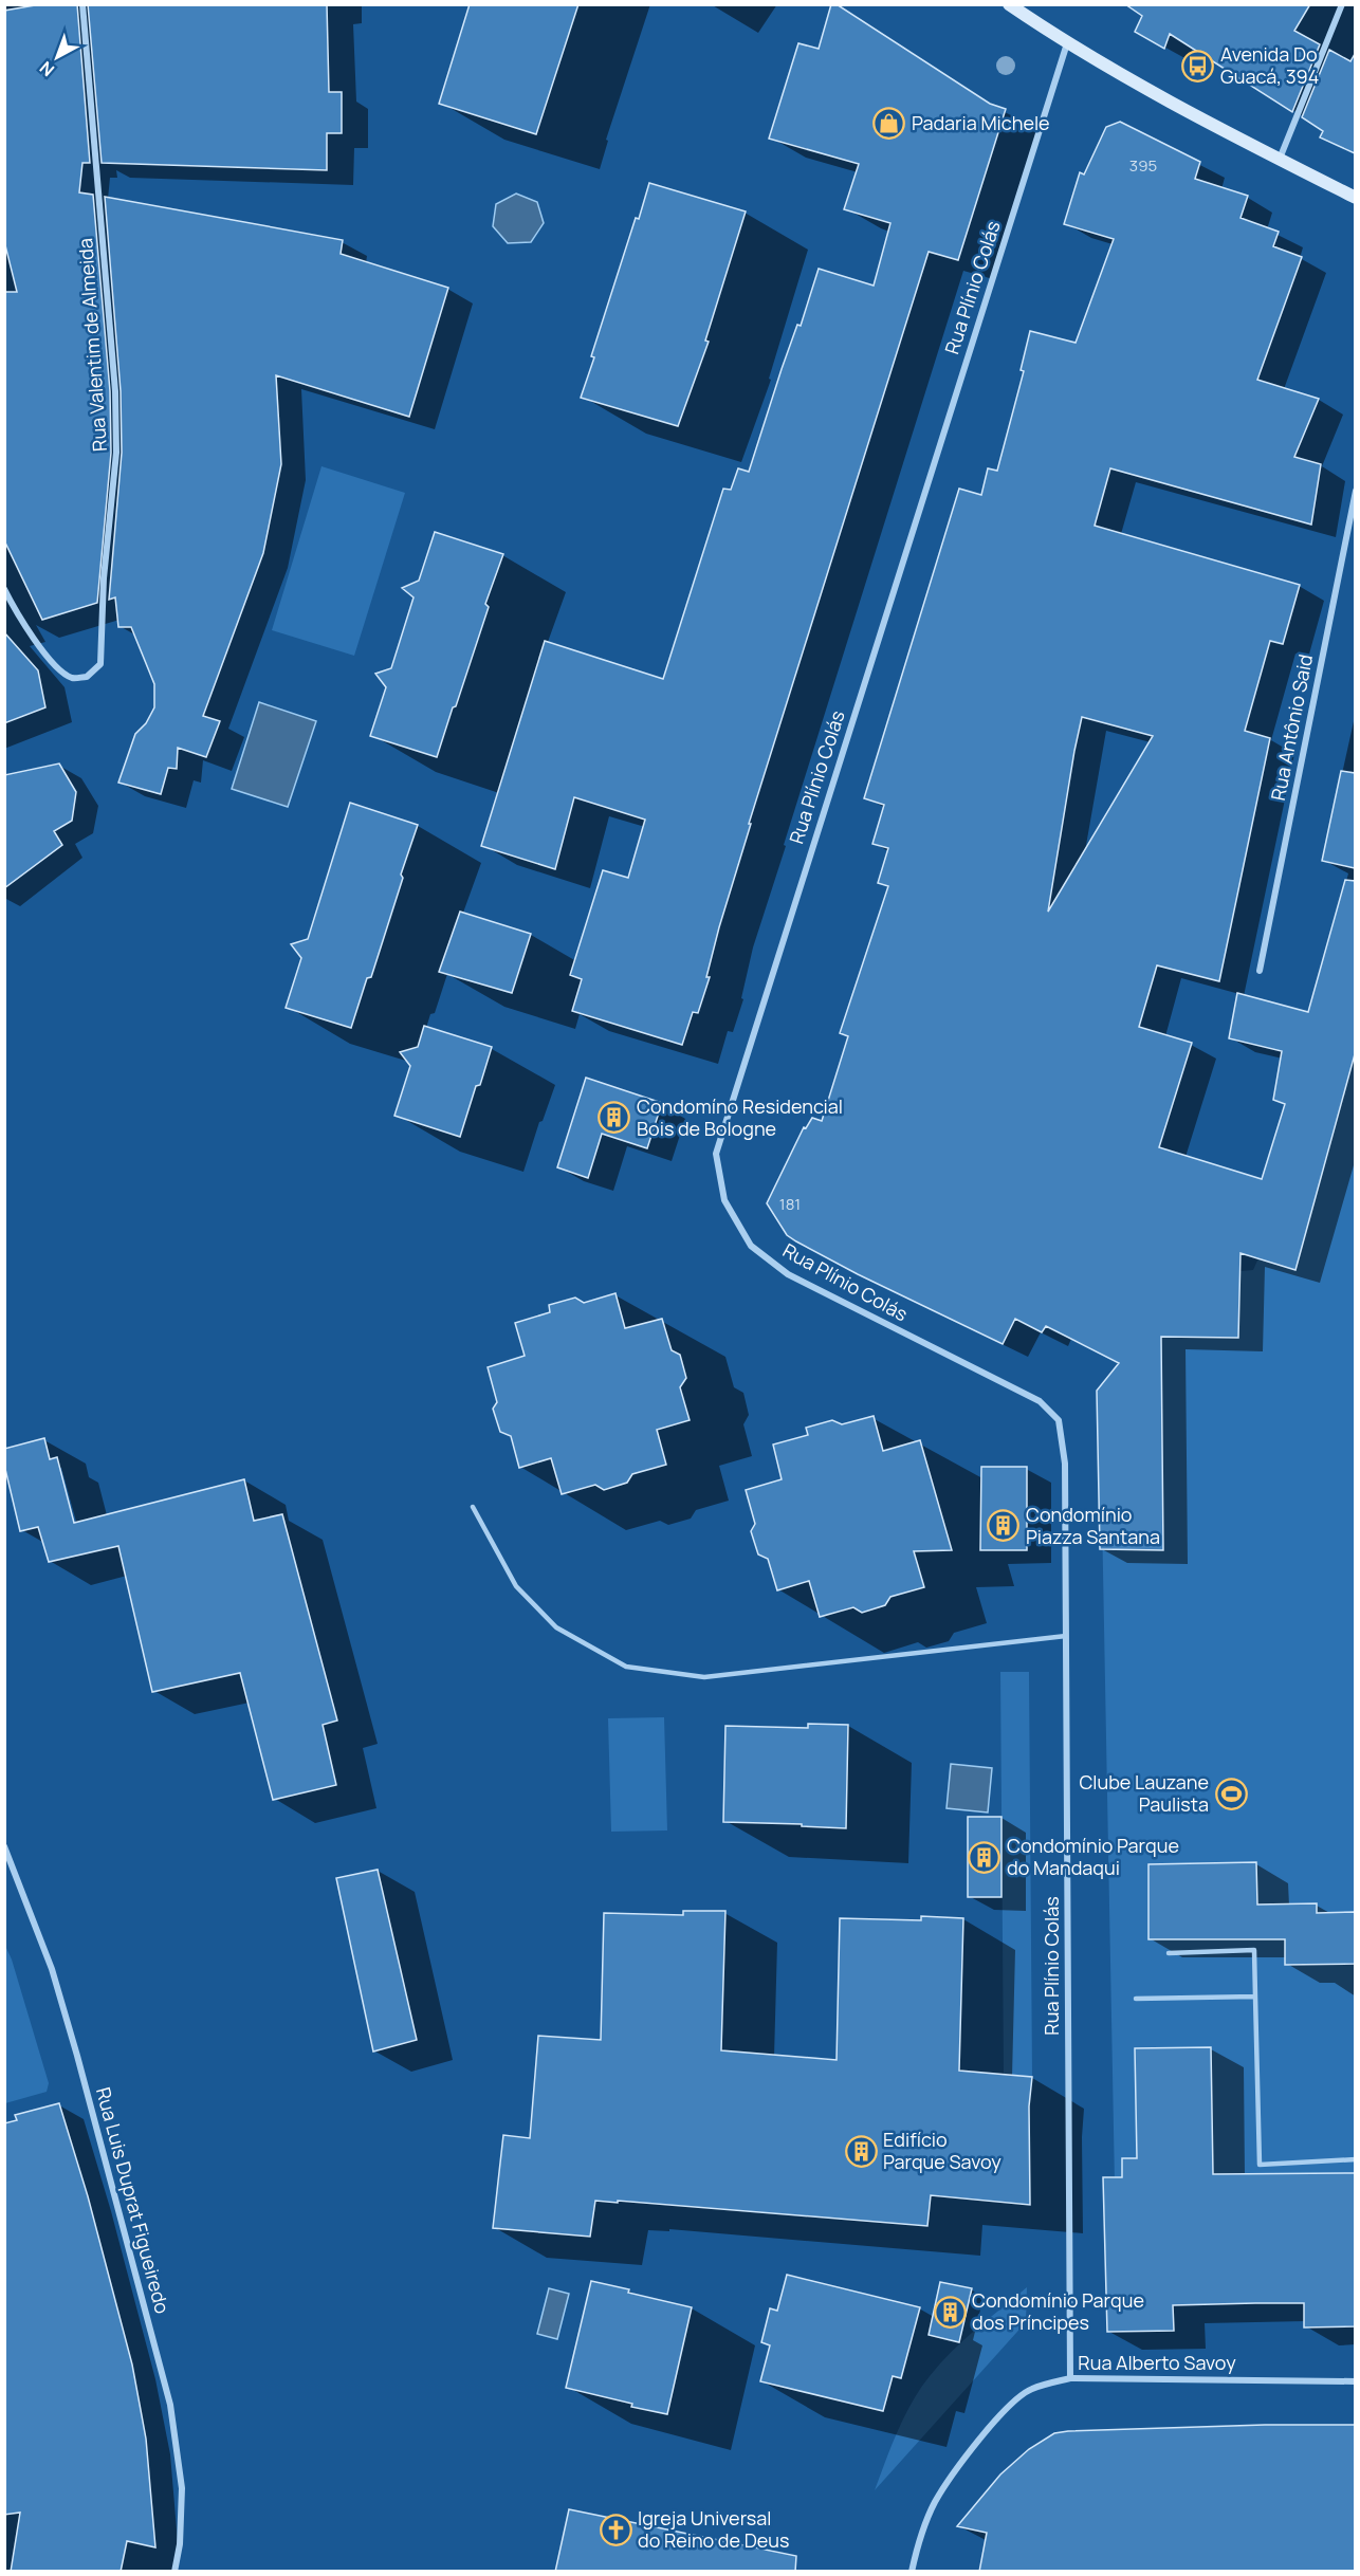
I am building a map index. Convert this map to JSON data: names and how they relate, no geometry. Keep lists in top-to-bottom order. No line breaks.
{"streets":{"street":["Rua Plínio Colás","Rua Valentim de Almeida","Rua Antônio Said","Rua Luis Duprat Figueiredo","Rua Alberto Savoy"]},"crossings":[["Rua Plínio Colás","Rua Alberto Savoy"]],"places":{"bus stop":["Avenida Do Guacá, 394"],"shop":["Padaria Michele"],"building":["Condomíno Residencial Bois de Bologne","Condomínio Piazza Santana","Condomínio Parque do Mandaqui","Edifício Parque Savoy","Condomínio Parque dos Príncipes"],"sports":["Clube Lauzane Paulista"],"church":["Igreja Universal do Reino de Deus"]},"house_numbers":["395","181"],"north":"bottom left"}
